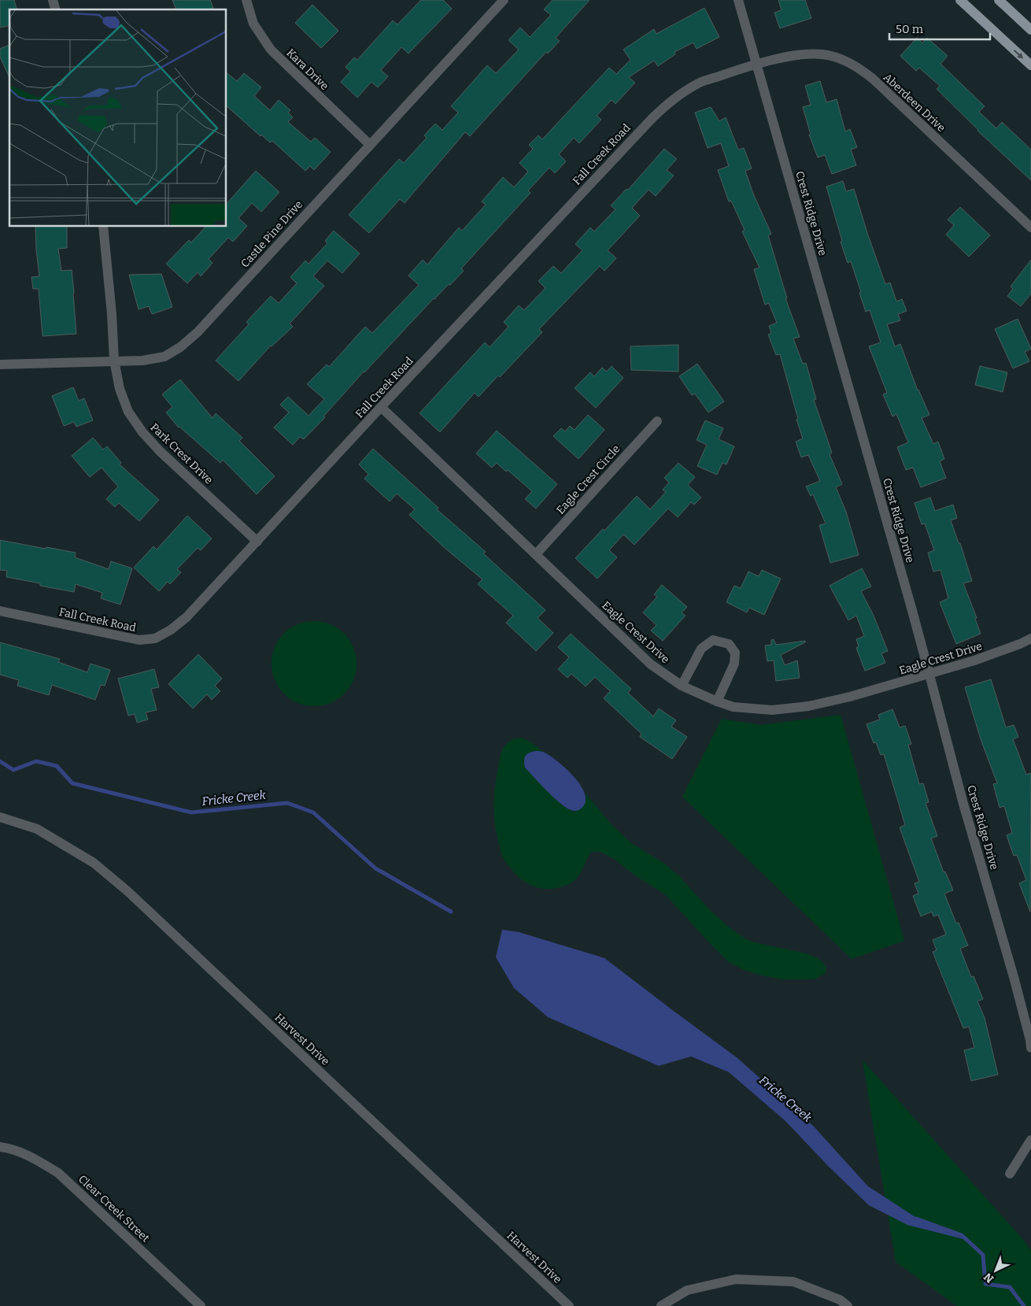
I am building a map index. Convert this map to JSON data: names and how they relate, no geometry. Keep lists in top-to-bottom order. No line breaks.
{"streets":{"street":["Kara Drive","Aberdeen Drive","Fall Creek Road","Crest Ridge Drive","Castle Pine Drive","Park Crest Drive","Eagle Crest Circle","Eagle Crest Drive","Harvest Drive","Clear Creek Street"]},"crossings":[["Kara Drive","Castle Pine Drive"],["Aberdeen Drive","Fall Creek Road"],["Aberdeen Drive","Crest Ridge Drive"],["Fall Creek Road","Crest Ridge Drive"],["Fall Creek Road","Park Crest Drive"],["Fall Creek Road","Eagle Crest Drive"],["Crest Ridge Drive","Eagle Crest Drive"],["Castle Pine Drive","Park Crest Drive"],["Eagle Crest Circle","Eagle Crest Drive"]],"water":["Fricke Creek"],"scale_bar":"50 m","north":"bottom left"}
